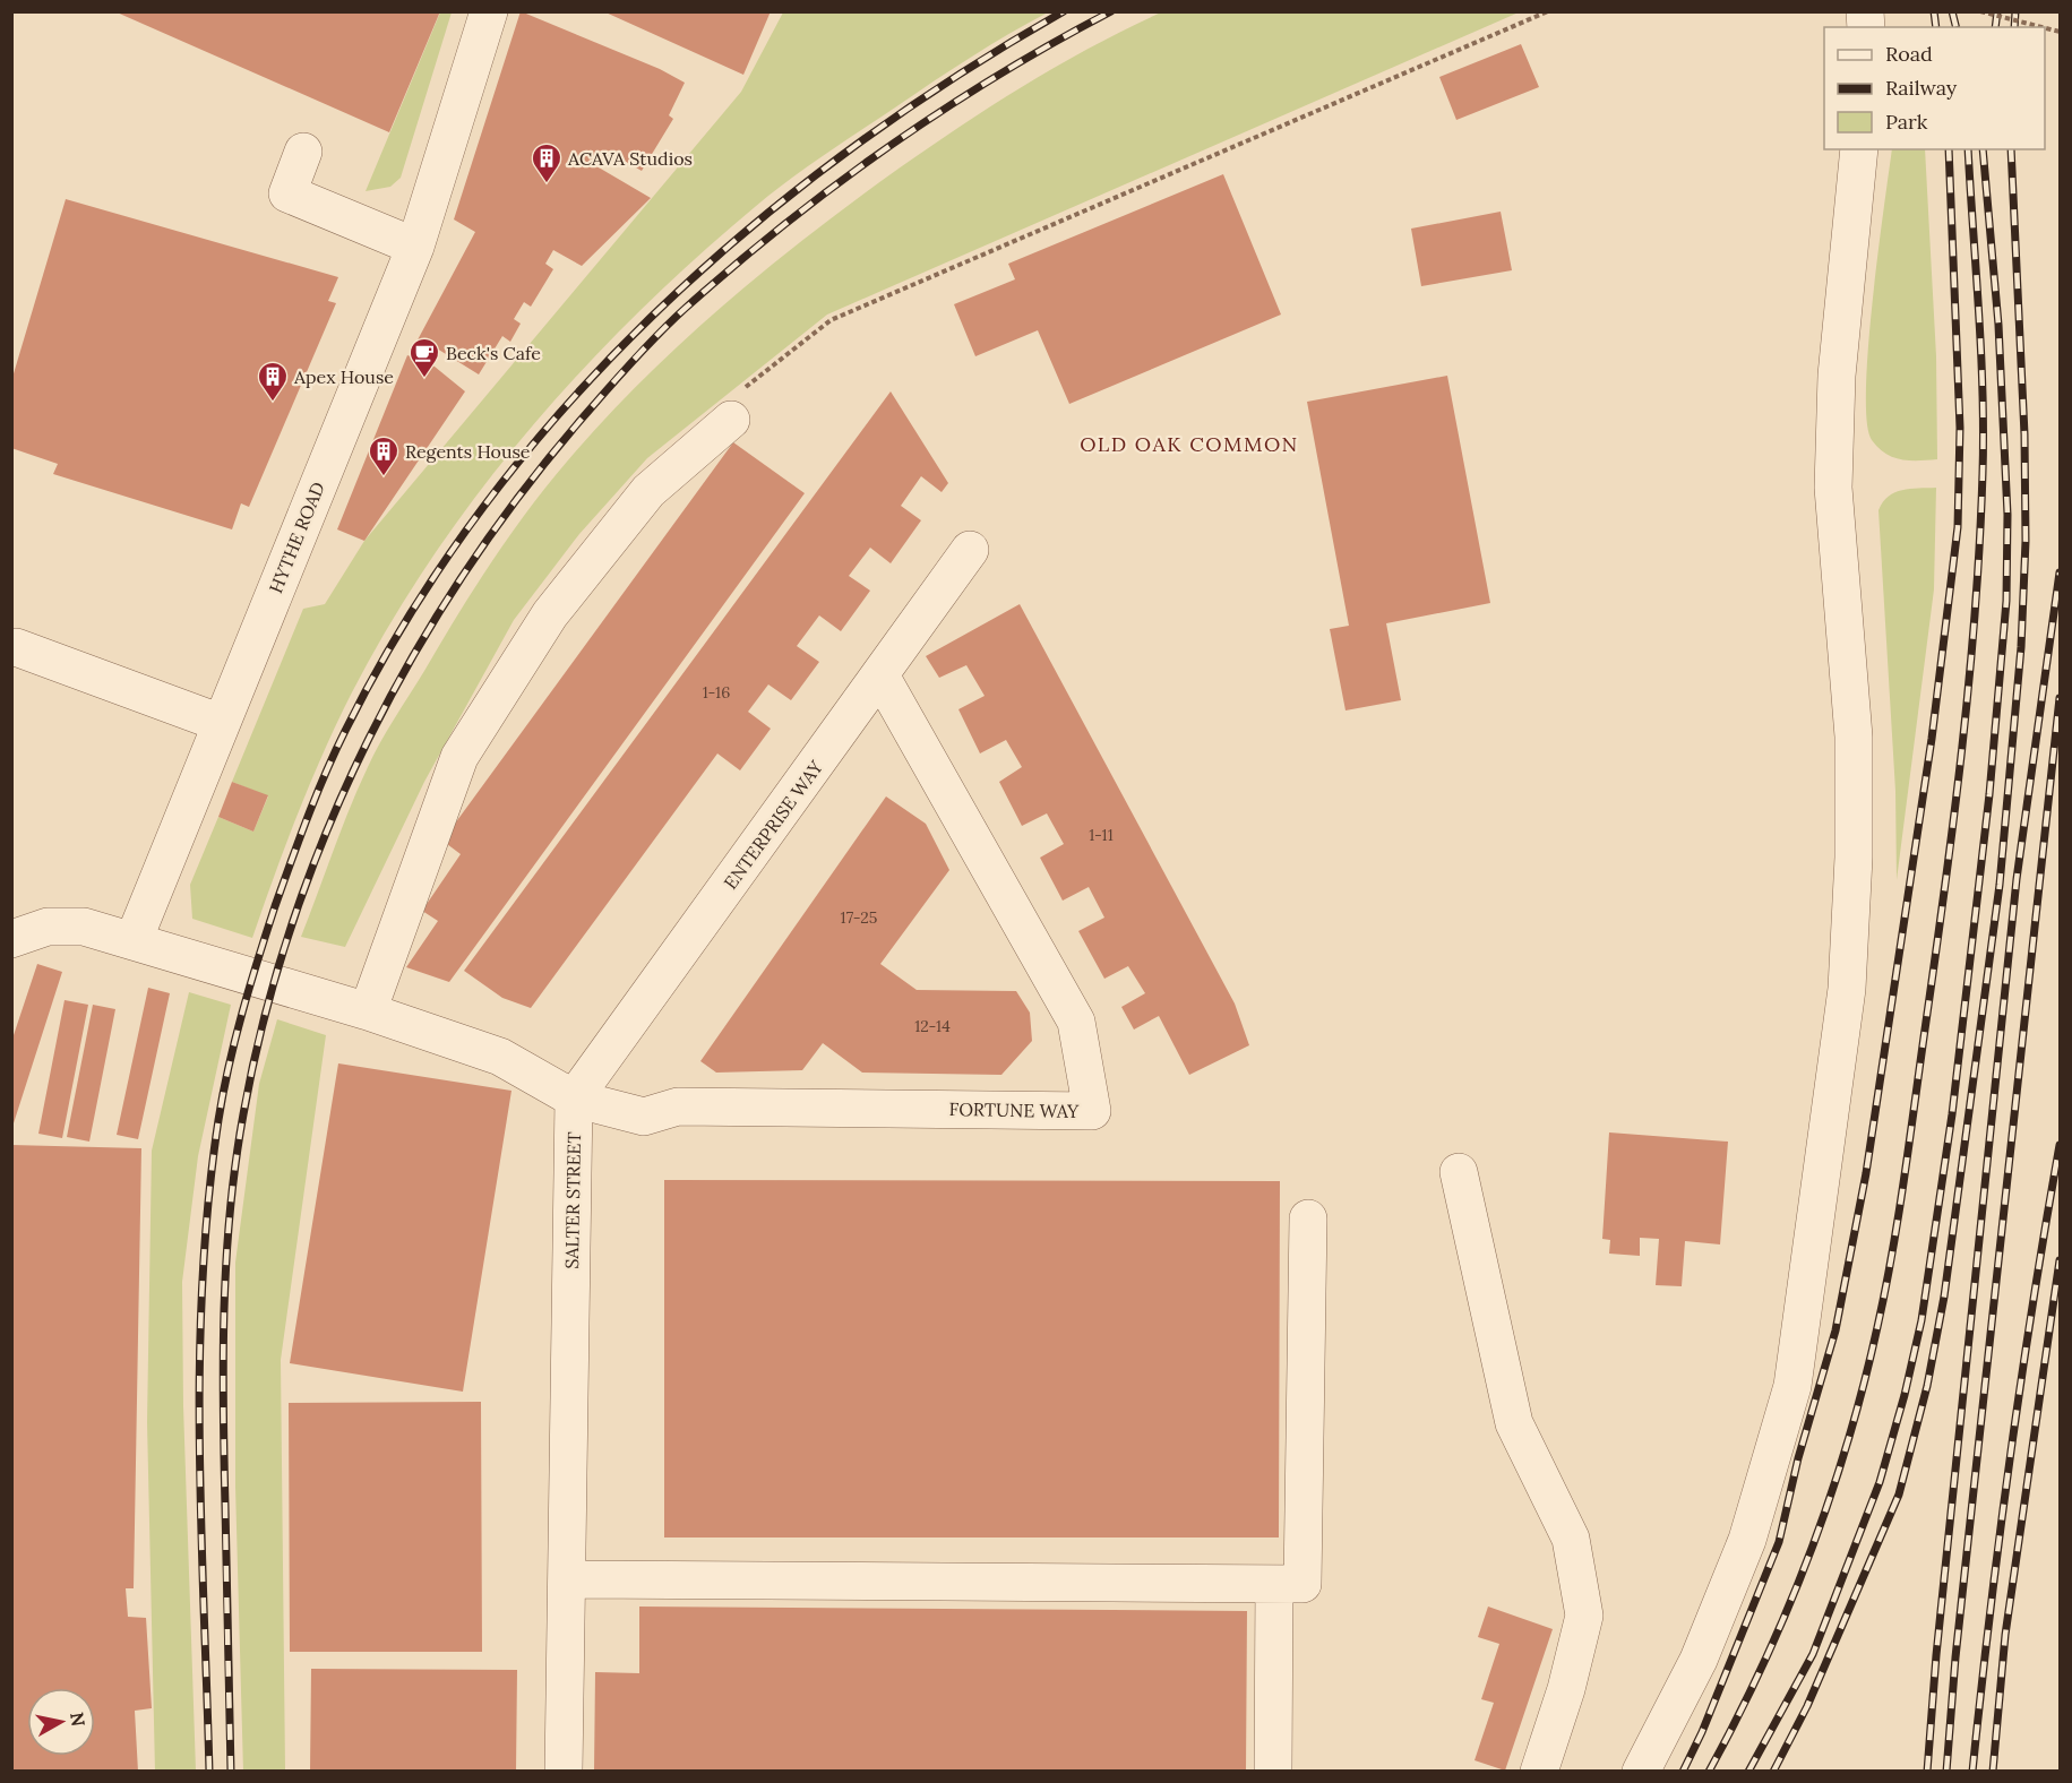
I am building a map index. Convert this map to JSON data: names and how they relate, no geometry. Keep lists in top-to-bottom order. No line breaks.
{"streets":{"street":["HYTHE ROAD","ENTERPRISE WAY","FORTUNE WAY","SALTER STREET"]},"crossings":[["ENTERPRISE WAY","FORTUNE WAY"],["ENTERPRISE WAY","SALTER STREET"],["FORTUNE WAY","SALTER STREET"]],"districts":["OLD OAK COMMON"],"places":{"building":["ACAVA Studios","Apex House","Regents House"],"cafe":["Beck's Cafe"]},"house_numbers":["1-16","1-11","17-25","12-14"],"legend":["Road","Railway","Park"],"north":"right"}
